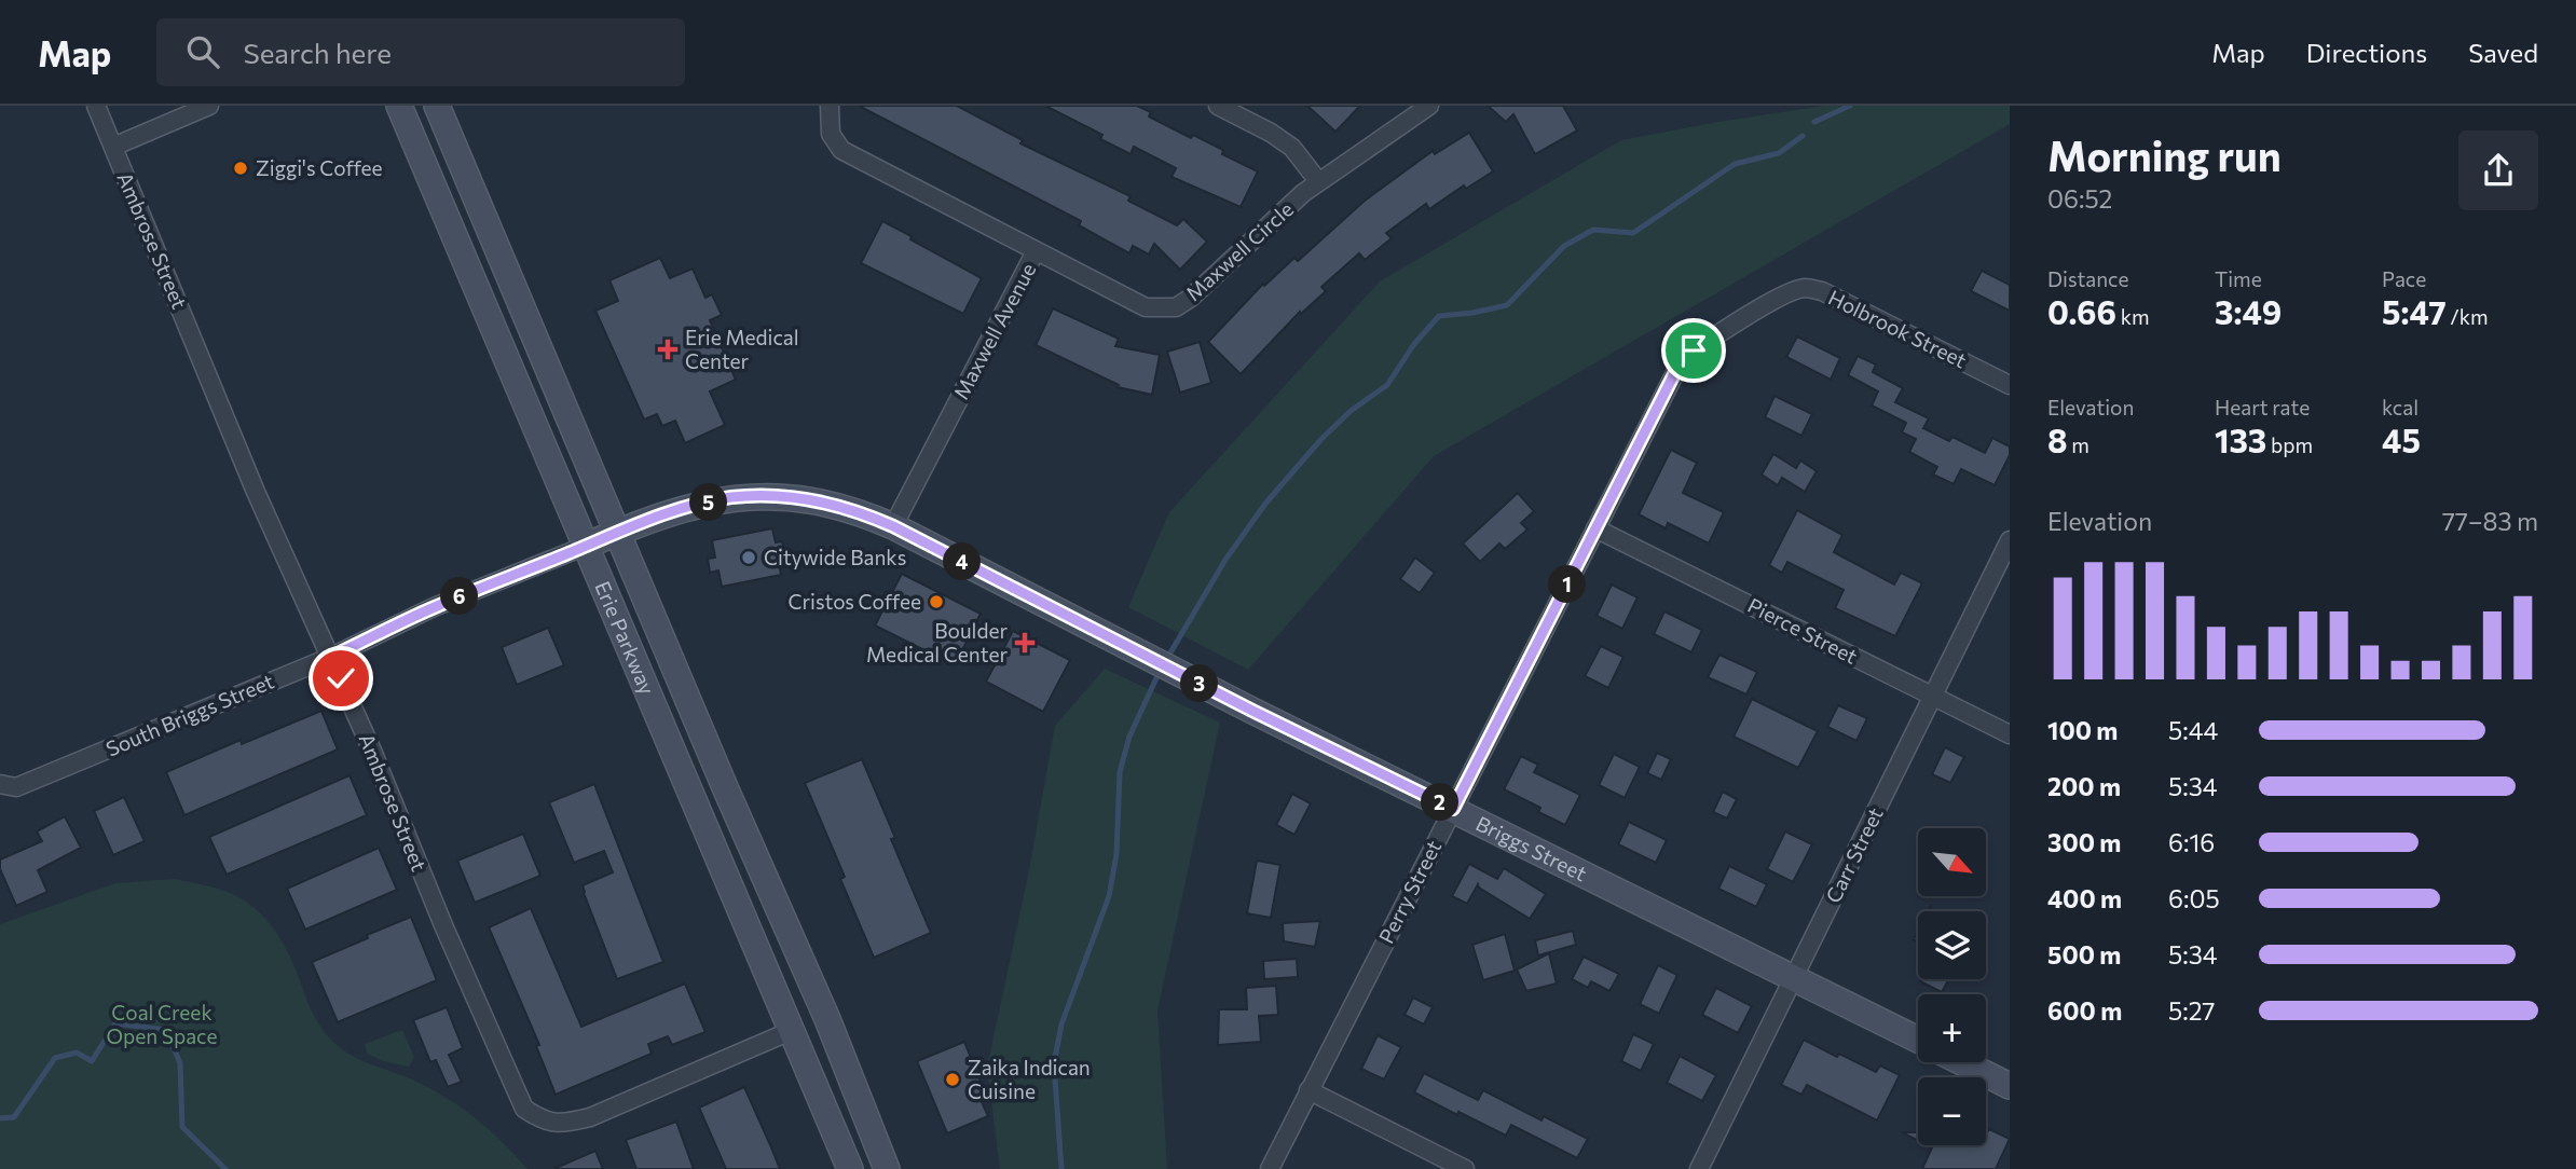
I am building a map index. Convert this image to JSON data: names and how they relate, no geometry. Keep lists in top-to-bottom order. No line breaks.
{"streets":{"main road":["Erie Parkway","Briggs Street"],"street":["Ambrose Street","Maxwell Circle","Holbrook Street","Maxwell Avenue","Pierce Street","South Briggs Street","Carr Street","Perry Street"]},"crossings":[["Ambrose Street","Erie Parkway"],["Ambrose Street","South Briggs Street"],["Maxwell Circle","Maxwell Avenue"],["Holbrook Street","Perry Street"],["Maxwell Avenue","Briggs Street"],["Pierce Street","Carr Street"],["Pierce Street","Perry Street"],["Erie Parkway","South Briggs Street"],["Erie Parkway","Briggs Street"],["South Briggs Street","Briggs Street"],["Briggs Street","Carr Street"],["Briggs Street","Perry Street"]],"parks":["Coal Creek Open Space"],"places":{"other":["Ziggi's Coffee","Citywide Banks","Cristos Coffee","Zaika Indican Cuisine"],"health":["Erie Medical Center","Boulder Medical Center"]},"north":"bottom right","page":{"header":"Map","search":"Search here","nav":["Map","Directions","Saved"],"heading":["Morning run","06:52"],"stats":[["Distance","0.66 km"],["Time","3:49"],["Pace","5:47 /km"],["Elevation","8 m"],["Heart rate","133 bpm"],["kcal","45"]],"pins":["5","4","1","6","3","2"],"chart":["Elevation","77–83 m"],"list":[{"name":"100 m","note":"5:44"},{"name":"200 m","note":"5:34"},{"name":"300 m","note":"6:16"},{"name":"400 m","note":"6:05"},{"name":"500 m","note":"5:34"},{"name":"600 m","note":"5:27"}],"map_buttons":["+","−"]}}
